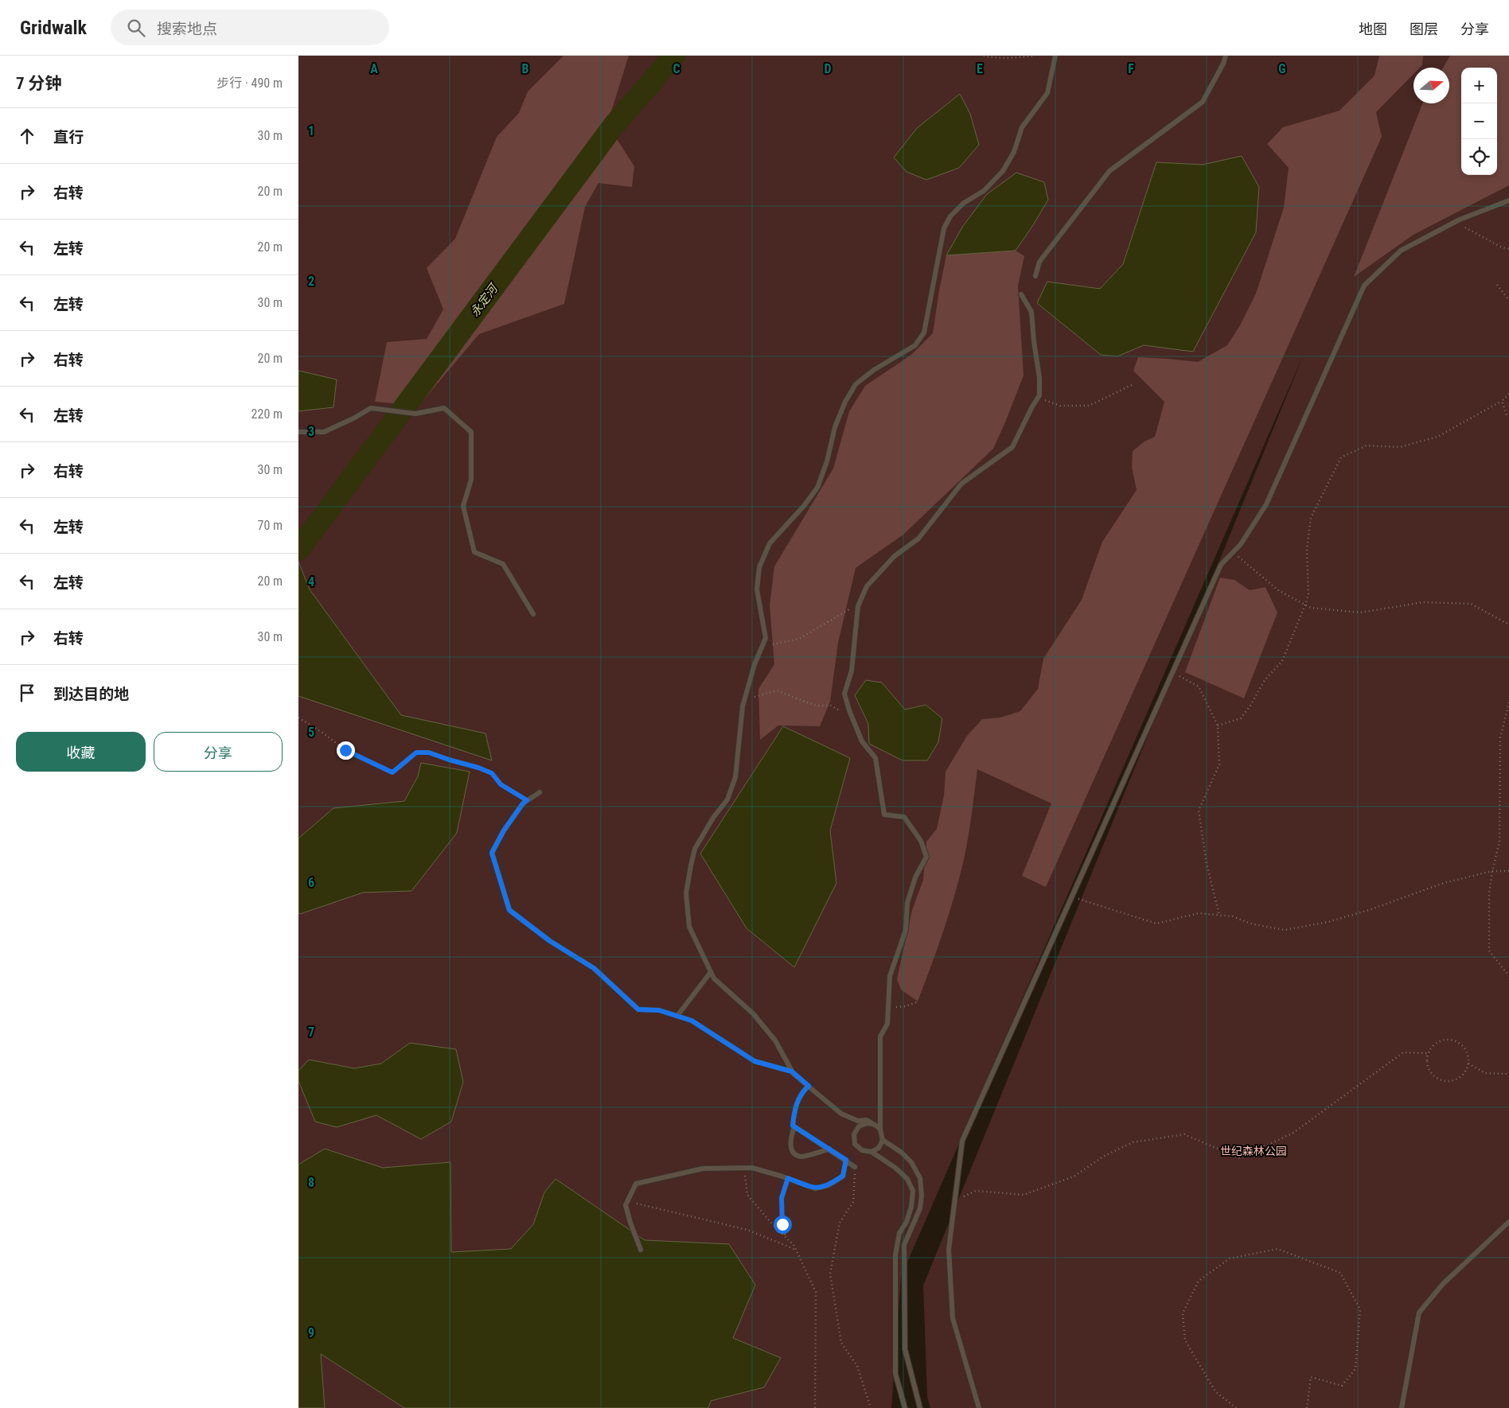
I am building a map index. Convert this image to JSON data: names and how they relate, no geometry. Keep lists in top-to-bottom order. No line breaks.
{"water":["永定河"],"parks":["世纪森林公园"],"north":"right","page":{"header":"Gridwalk","search":"搜索地点","nav":["地图","图层","分享"],"heading":["7 分钟","步行 · 490 m"],"map_buttons":["+","−"],"list":[["直行","30 m"],["右转","20 m"],["左转","20 m"],["左转","30 m"],["右转","20 m"],["左转","220 m"],["右转","30 m"],["左转","70 m"],["左转","20 m"],["右转","30 m"],"到达目的地"],"buttons":["收藏","分享"]},"grid":{"columns":["A","B","C","D","E","F","G"],"rows":["1","2","3","4","5","6","7","8","9"]}}
